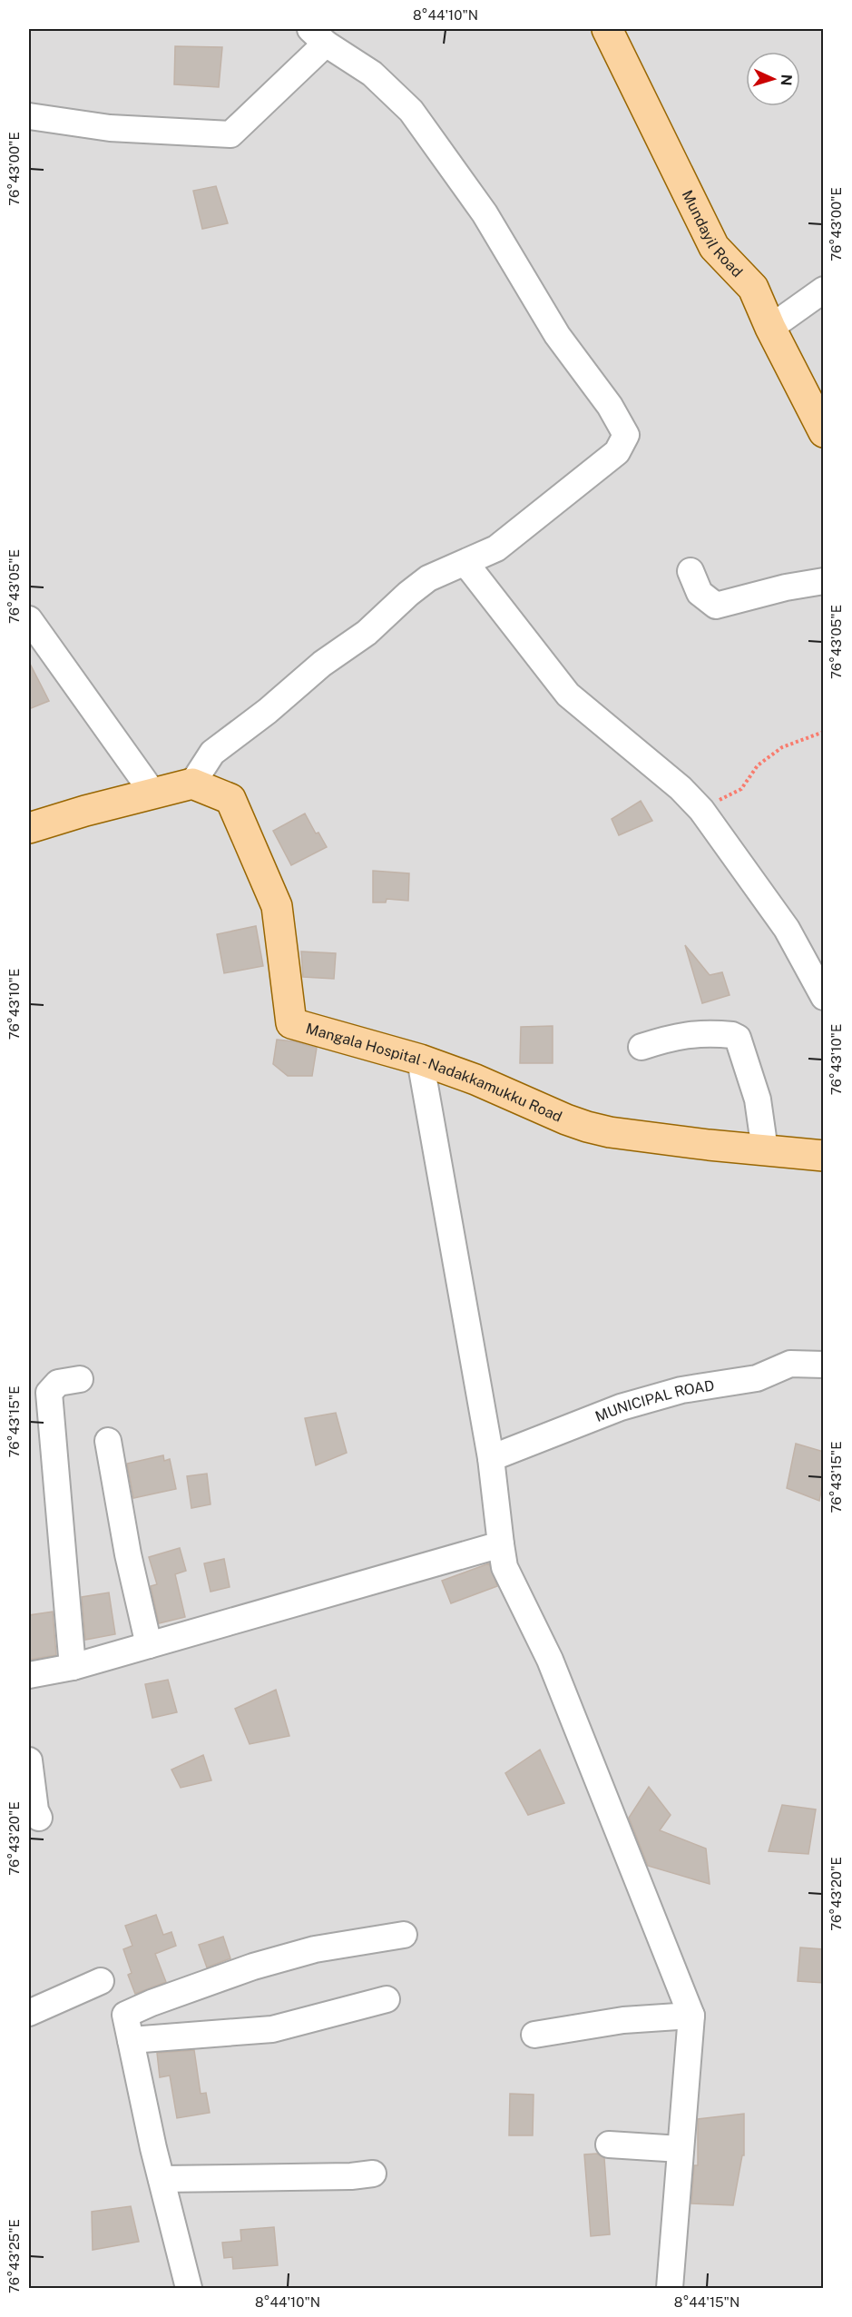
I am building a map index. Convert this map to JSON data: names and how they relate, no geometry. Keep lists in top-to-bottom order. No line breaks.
{"streets":{"main road":["Mundayil Road","Mangala Hospital - Nadakkamukku Road"],"street":["MUNICIPAL ROAD"]},"north":"right","coordinates":["8°44'10\"N","76°43'00\"E","76°43'05\"E","76°43'10\"E","76°43'15\"E","76°43'20\"E","76°43'25\"E","8°44'15\"N"]}
